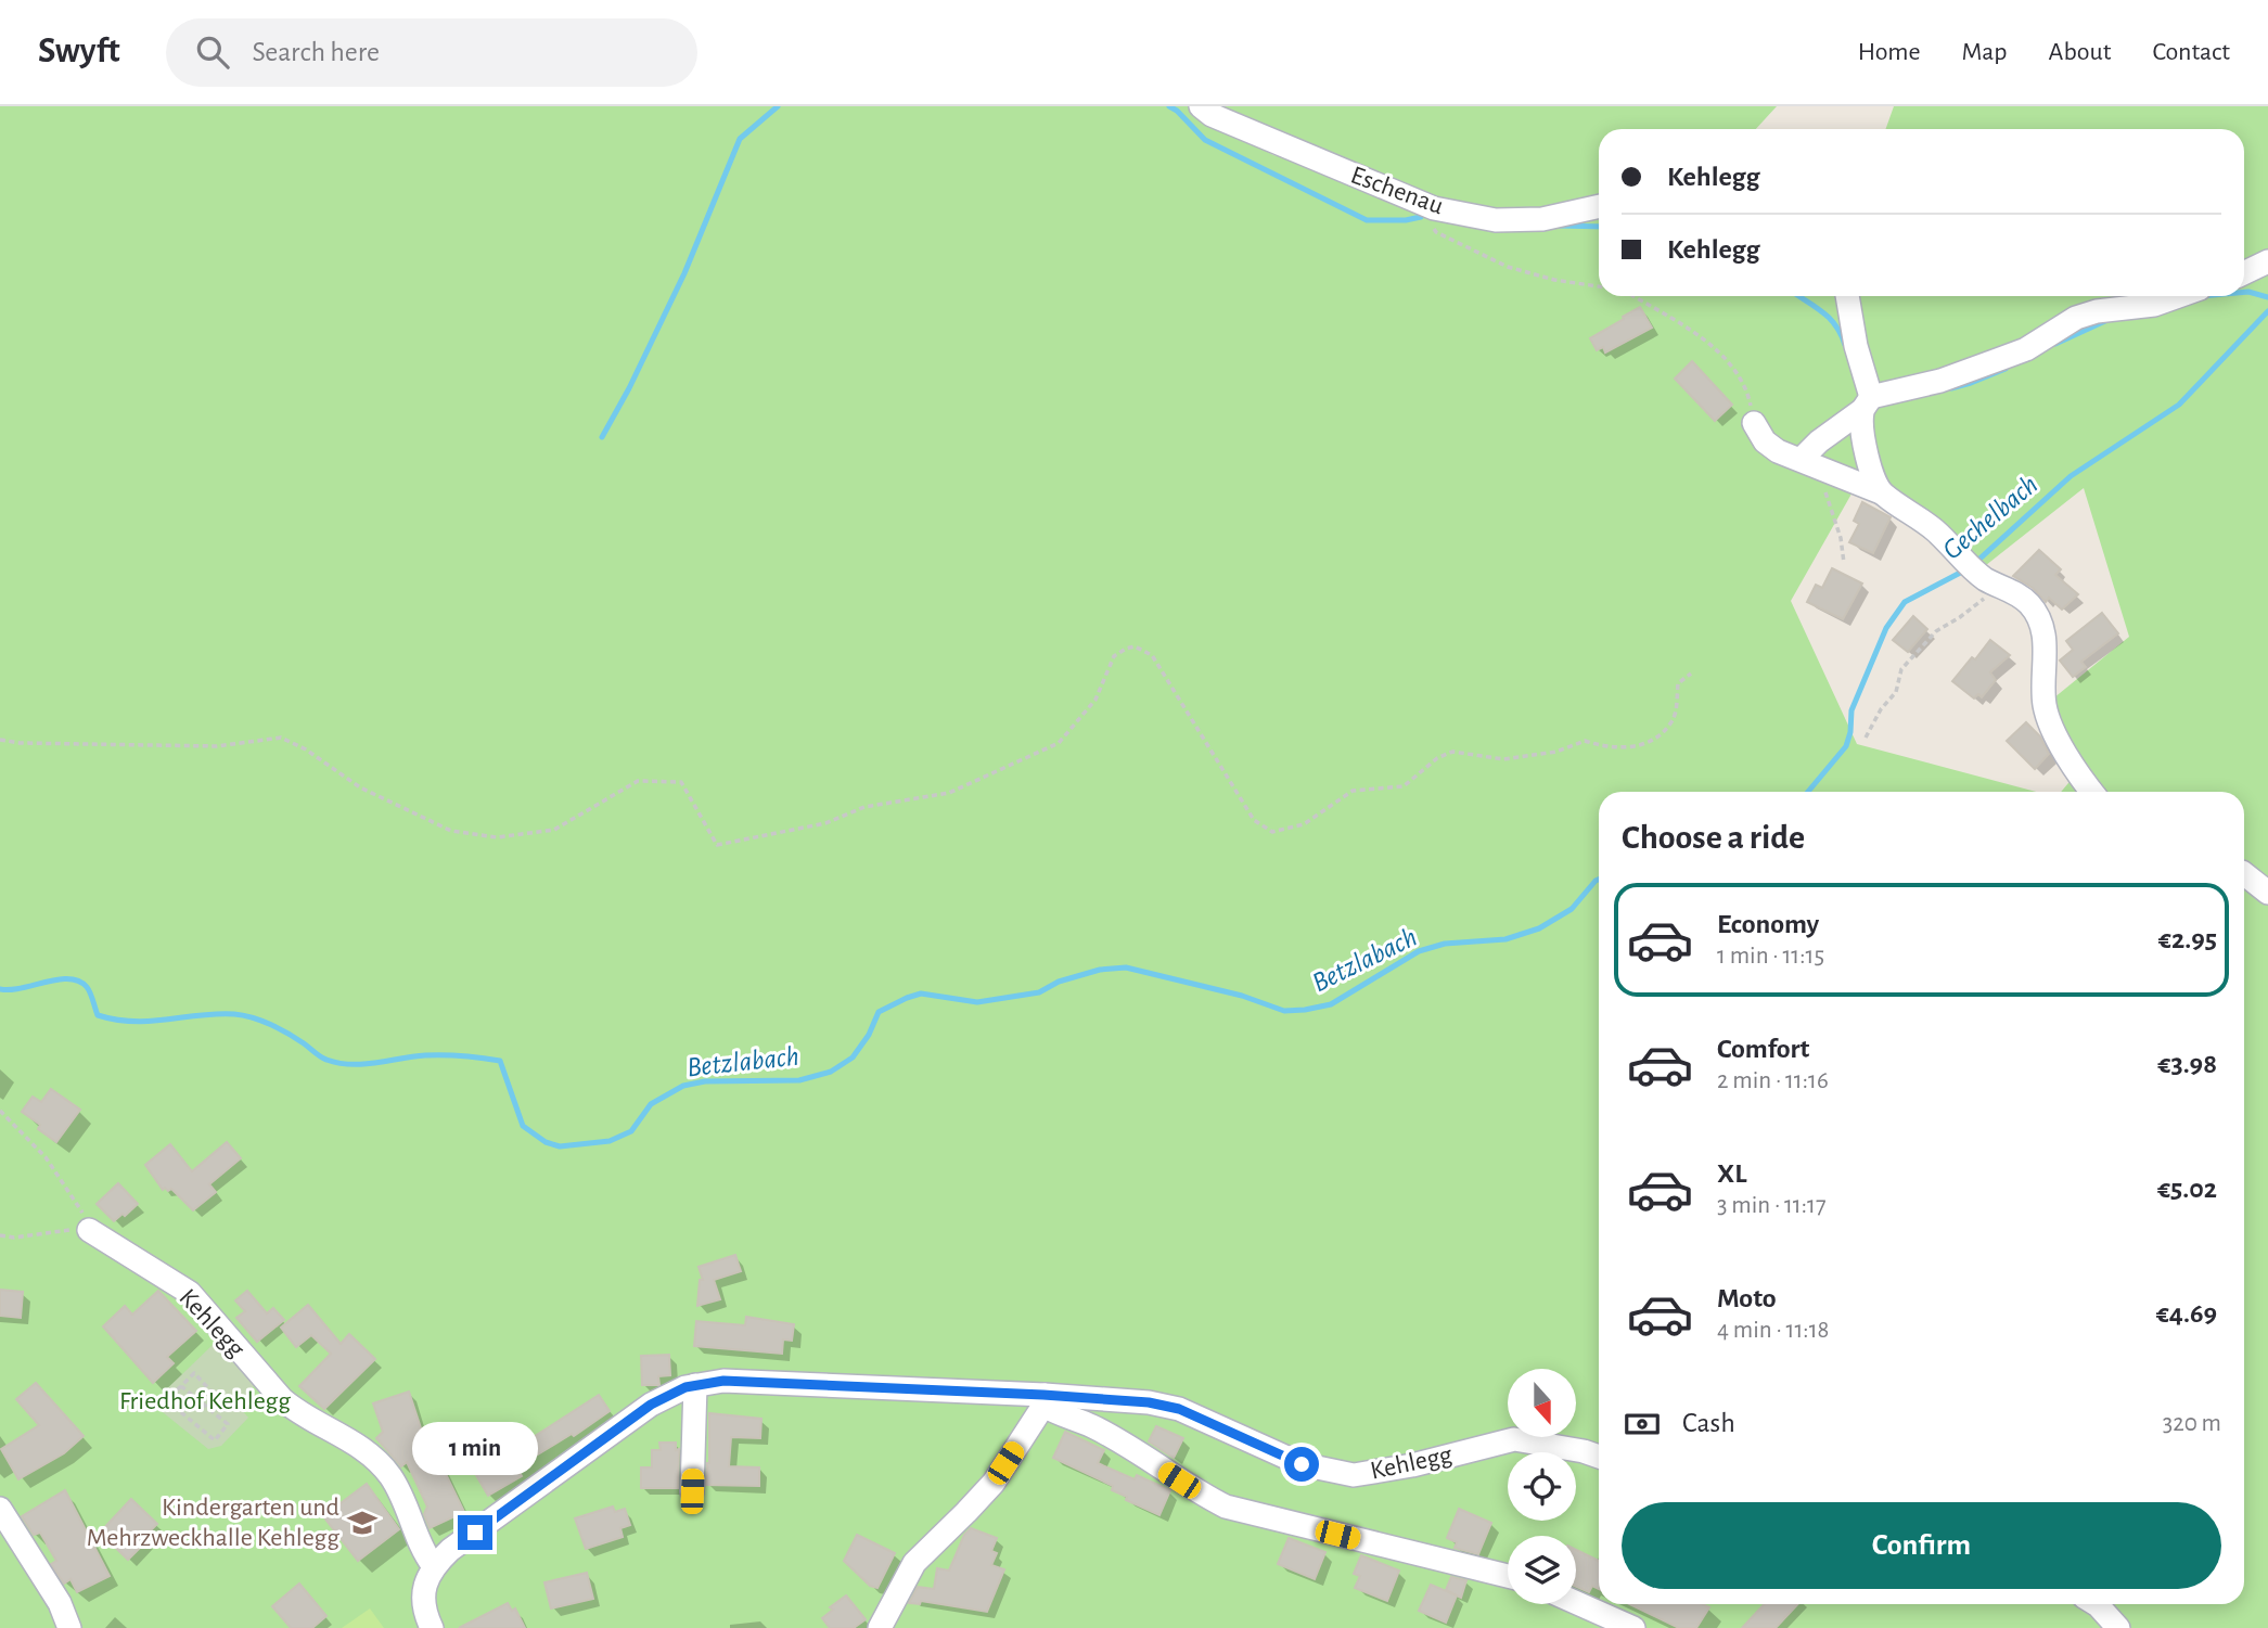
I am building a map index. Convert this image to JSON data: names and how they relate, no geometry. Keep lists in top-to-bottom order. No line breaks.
{"streets":{"street":["Eschenau","Kehlegg"]},"water":["Gechelbach","Betzlabach"],"parks":["Friedhof Kehlegg"],"places":{"school or university":["Kindergarten und Mehrzweckhalle Kehlegg"]},"north":"bottom","page":{"header":"Swyft","search":"Search here","nav":["Home","Map","About","Contact"],"banner":["Kehlegg","Kehlegg"],"heading":"Choose a ride","list":[{"name":"Economy","note":"1 min · 11:15","value":"€2.95"},{"name":"Comfort","note":"2 min · 11:16","value":"€3.98"},{"name":"XL","note":"3 min · 11:17","value":"€5.02"},{"name":"Moto","note":"4 min · 11:18","value":"€4.69"}],"pay":["Cash","320 m"],"bubble":"1 min","buttons":"Confirm"}}
